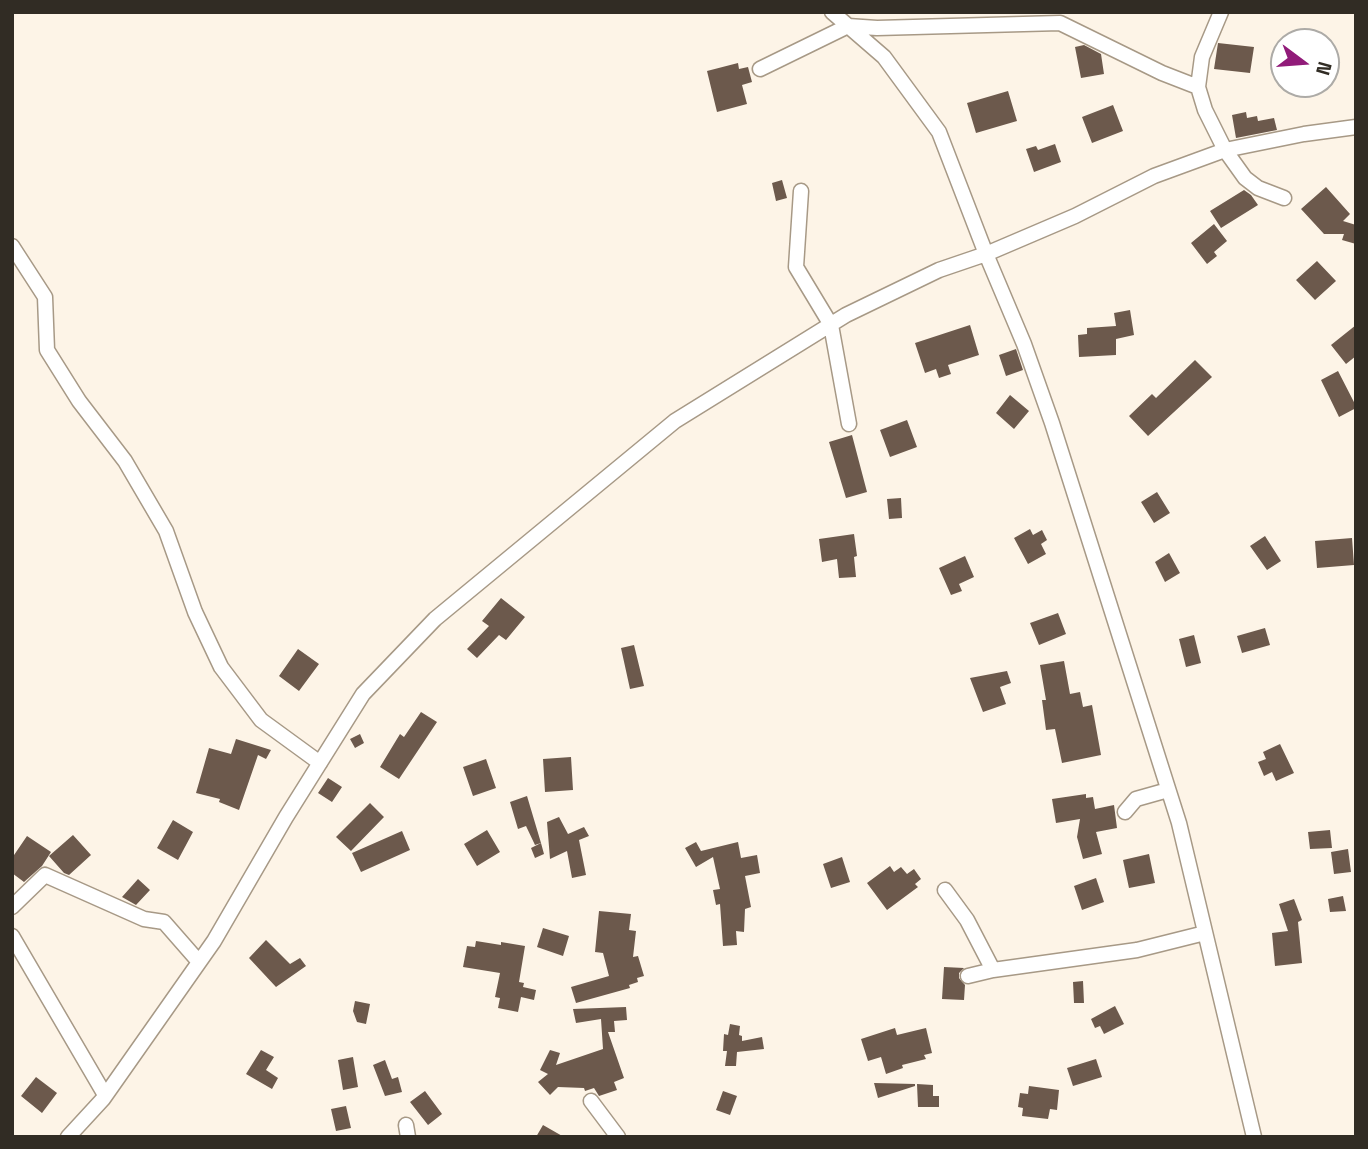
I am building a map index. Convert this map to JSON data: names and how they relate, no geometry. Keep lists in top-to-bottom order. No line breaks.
{"north":"right"}
